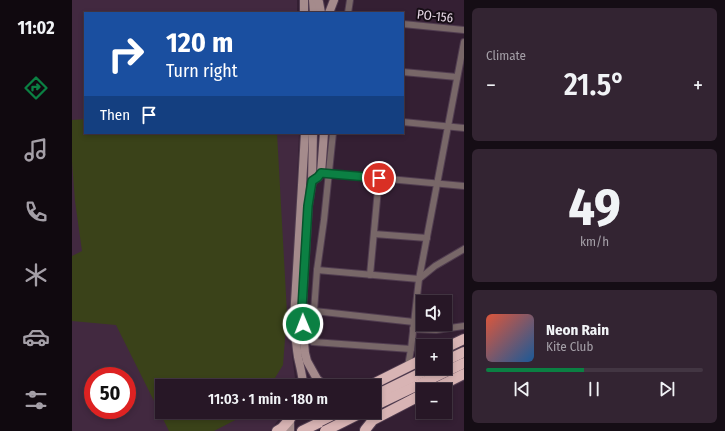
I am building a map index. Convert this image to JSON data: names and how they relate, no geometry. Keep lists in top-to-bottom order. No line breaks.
{"streets":{"street":["PO-156"]},"page":{"tabs":"11:02","tile":["Climate",["49","km/h"]],"turn":["120 m","Turn right"],"heat":["−","21.5°","+"],"then":"Then","map_buttons":["+","−"],"song":["Neon Rain","Kite Club"],"limit":"50","trip":"11:03 · 1 min · 180 m"}}
